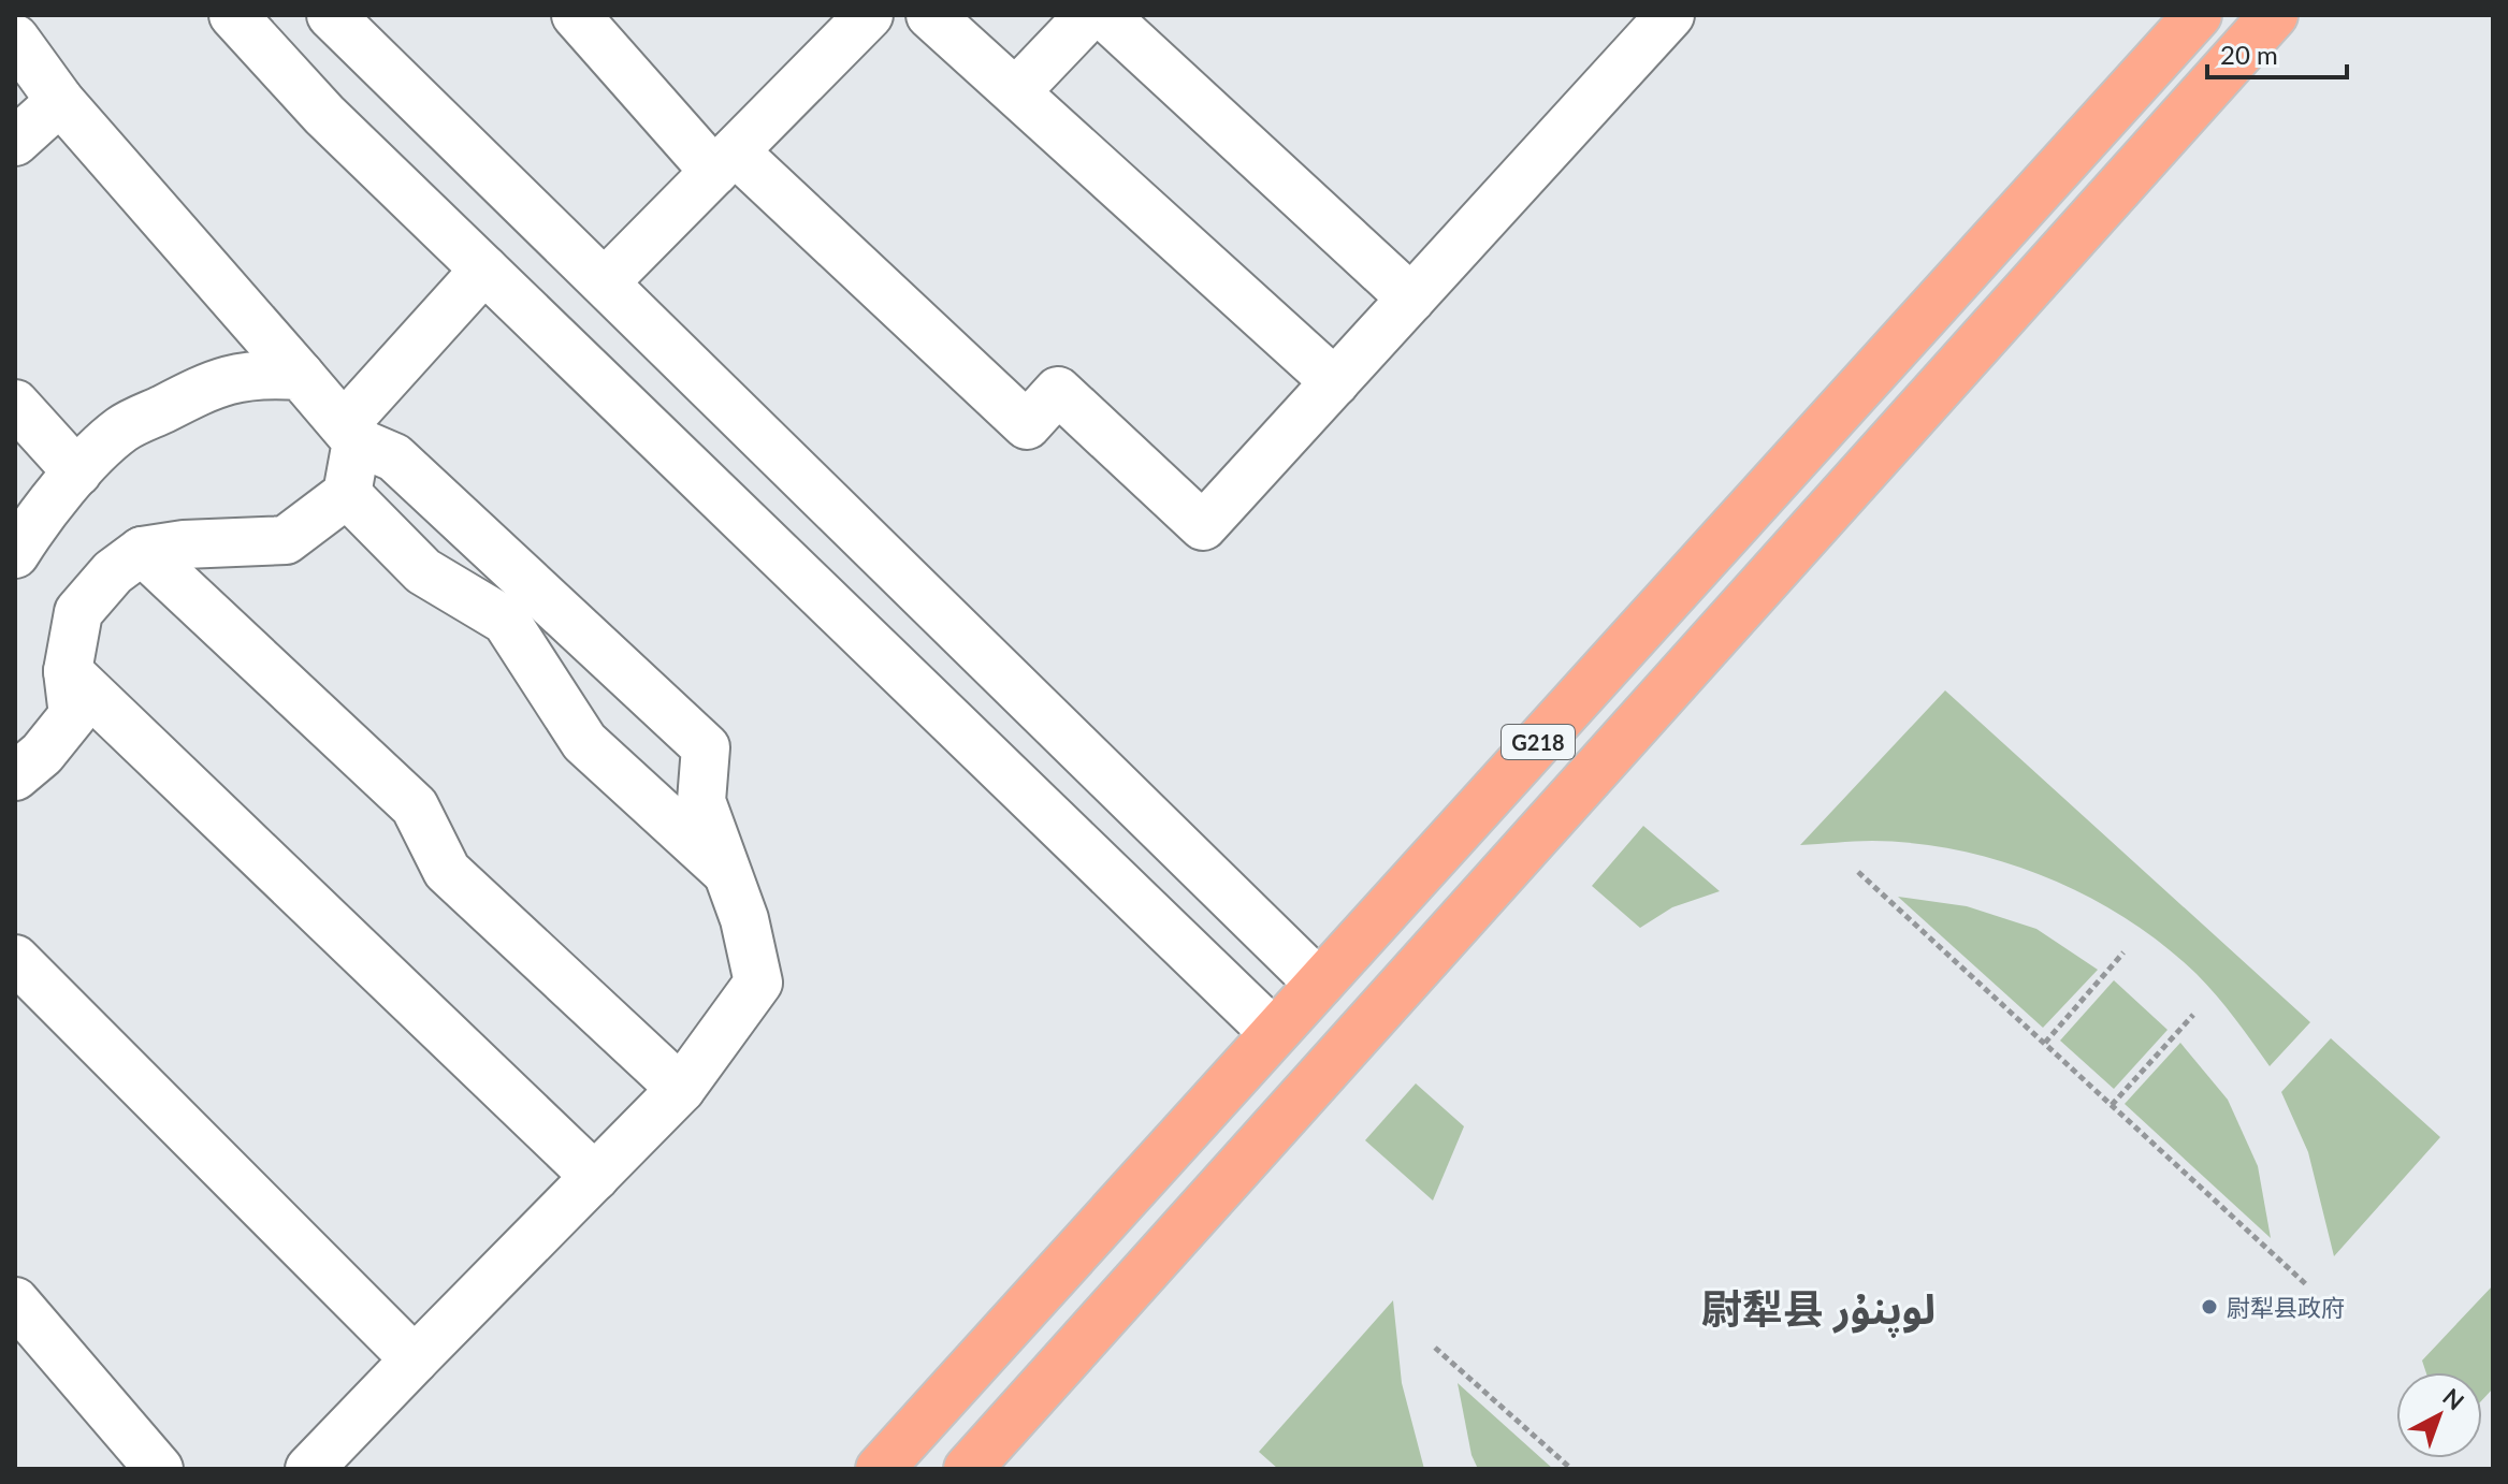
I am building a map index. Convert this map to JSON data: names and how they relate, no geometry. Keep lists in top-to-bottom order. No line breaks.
{"streets":{"highway":["G218"]},"districts":["尉犁县 لوپنۇر"],"places":["尉犁县政府"],"scale_bar":"20 m","north":"top right"}
